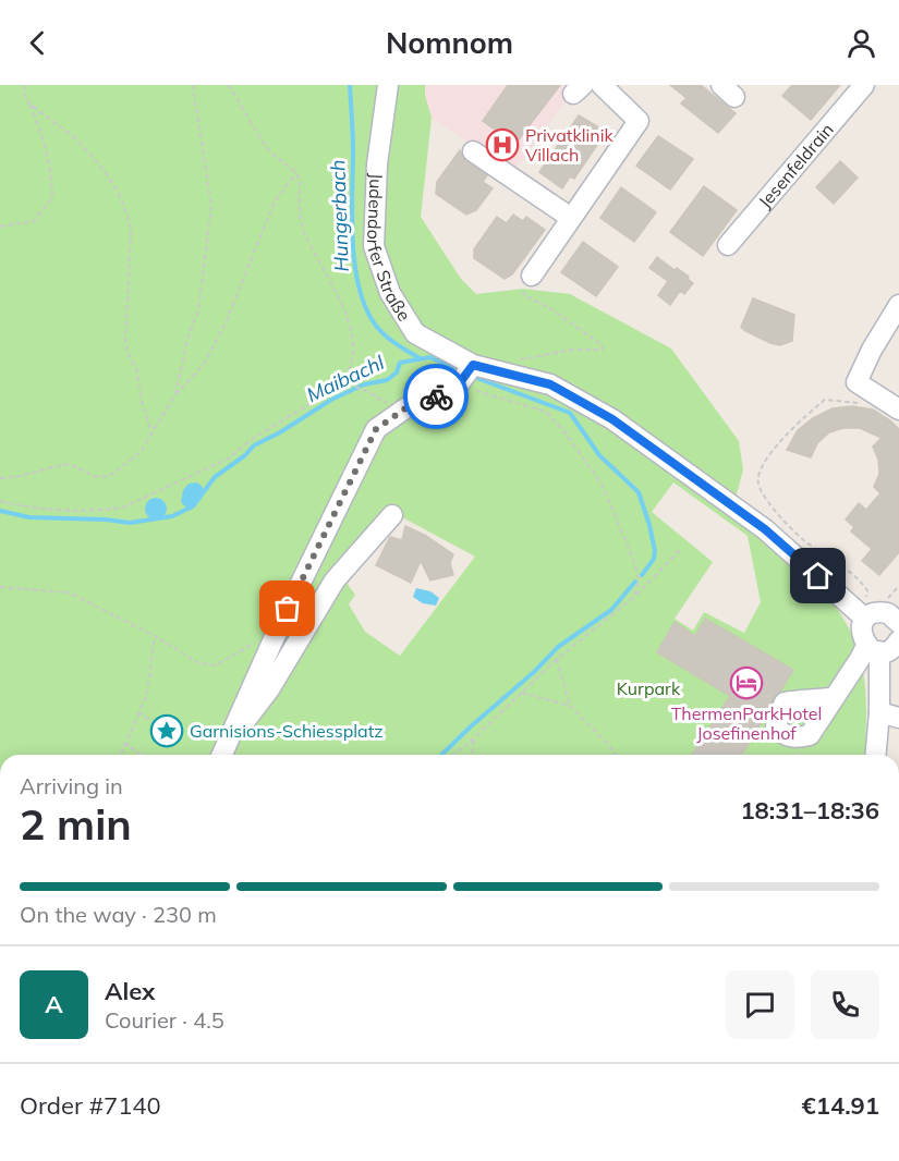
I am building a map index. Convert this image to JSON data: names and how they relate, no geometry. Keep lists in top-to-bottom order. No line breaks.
{"streets":{"street":["Jesenfeldrain","Judendorfer Straße"]},"water":["Hungerbach","Maibachl"],"parks":["Kurpark"],"places":{"hospital":["Privatklinik Villach"],"hotel":["ThermenParkHotel Josefinenhof"],"place":["Garnisions-Schiessplatz"]},"page":{"header":"Nomnom","heading":["2 min","Arriving in","18:31–18:36"],"panel":["Alex","Courier · 4.5","Order #7140","€14.91"],"bar":"On the way · 230 m","round":"A"}}
